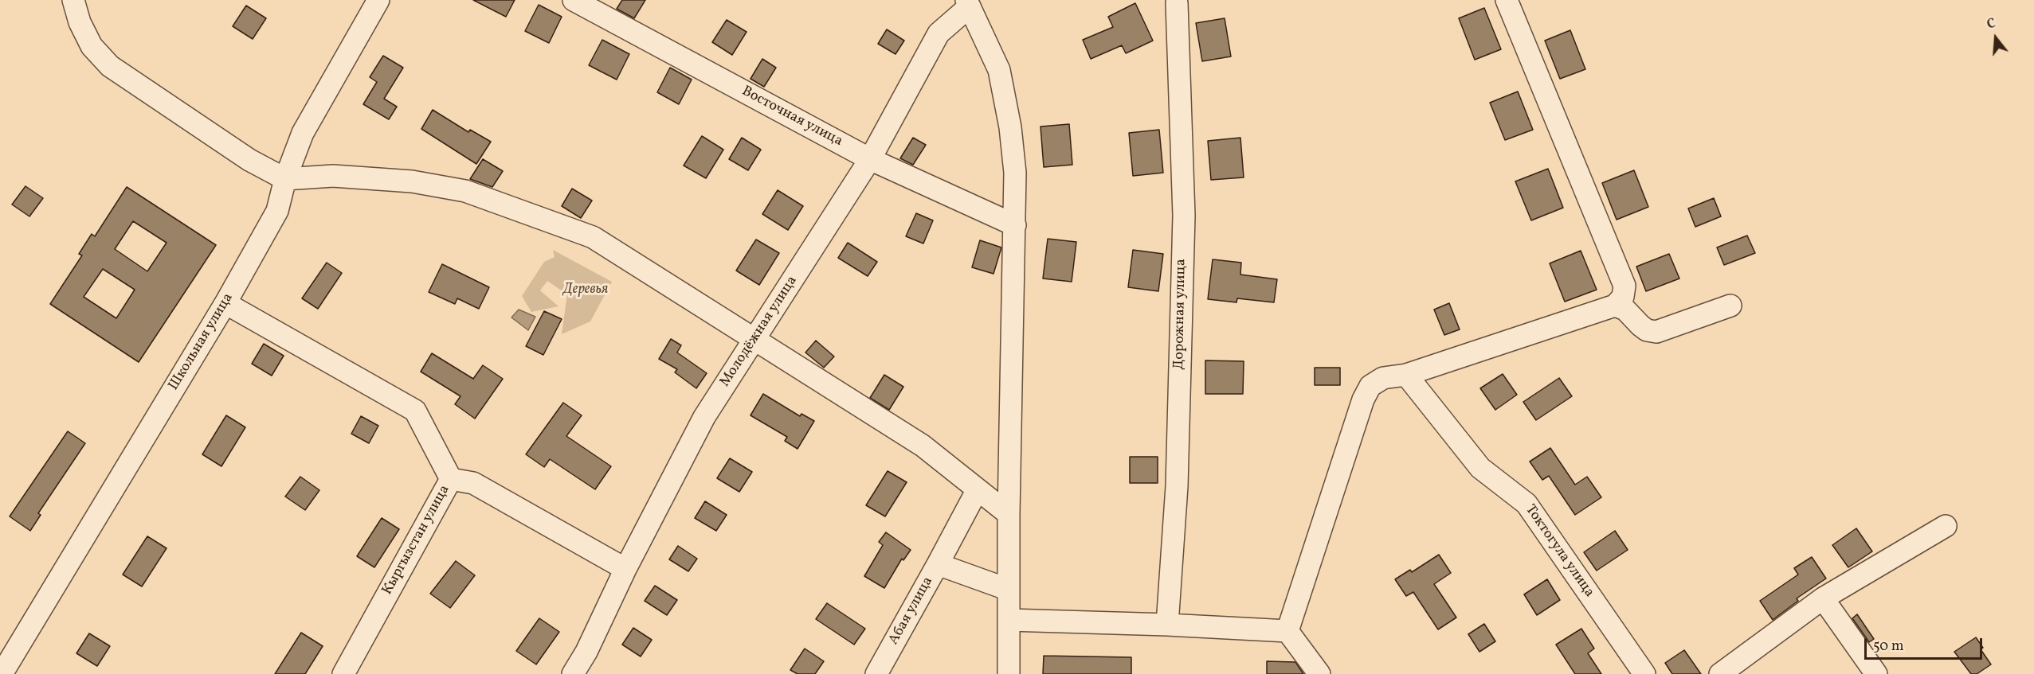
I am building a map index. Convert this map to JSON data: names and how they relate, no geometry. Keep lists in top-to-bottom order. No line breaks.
{"streets":{"street":["Восточная улица","Дорожная улица","Молодёжная улица","Школьная улица","Кыргызстан улица","Токтогула улица","Абая улица"]},"crossings":[["Восточная улица","Молодёжная улица"],["Молодёжная улица","Кыргызстан улица"]],"parks":["Деревья"],"scale_bar":"50 m","north":"top"}
